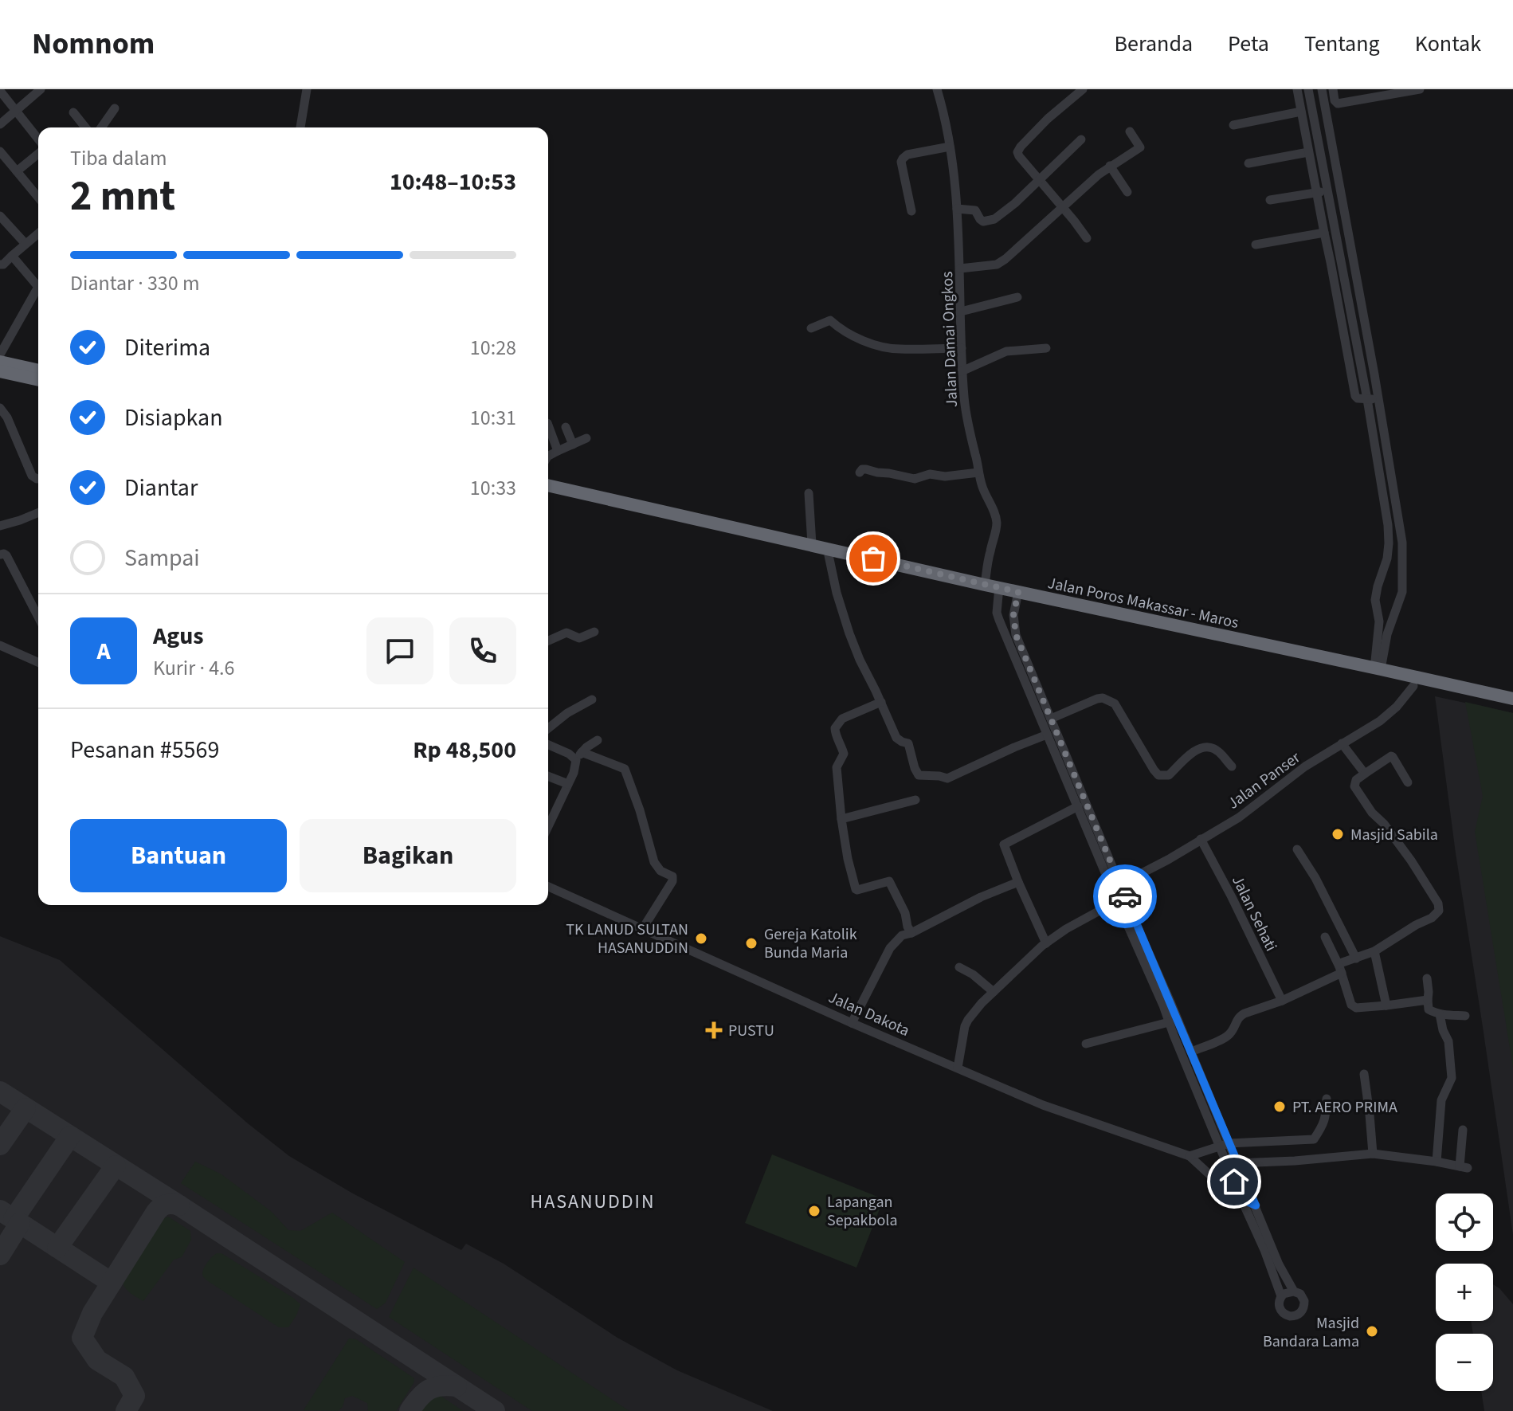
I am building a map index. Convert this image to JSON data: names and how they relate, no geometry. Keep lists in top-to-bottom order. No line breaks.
{"streets":{"highway":["Jalan Poros Makassar - Maros"],"street":["Jalan Damai Ongkos","Jalan Panser","Jalan Sehati","Jalan Dakota"]},"crossings":[["Jalan Damai Ongkos","Jalan Poros Makassar - Maros"],["Jalan Poros Makassar - Maros","Jalan Panser"],["Jalan Panser","Jalan Sehati"]],"districts":["HASANUDDIN"],"places":{"other":["Masjid Sabila","TK LANUD SULTAN HASANUDDIN","Gereja Katolik Bunda Maria","PT. AERO PRIMA","Lapangan Sepakbola","Masjid Bandara Lama"],"health":["PUSTU"]},"page":{"header":"Nomnom","nav":["Beranda","Peta","Tentang","Kontak"],"heading":["2 mnt","Tiba dalam","10:48–10:53"],"panel":["Agus","Kurir · 4.6","Pesanan #5569","Rp 48,500"],"bar":"Diantar · 330 m","list":[["Diterima","10:28"],["Disiapkan","10:31"],["Diantar","10:33"],"Sampai"],"round":"A","buttons":["Bantuan","Bagikan"],"map_buttons":["+","−"]}}
